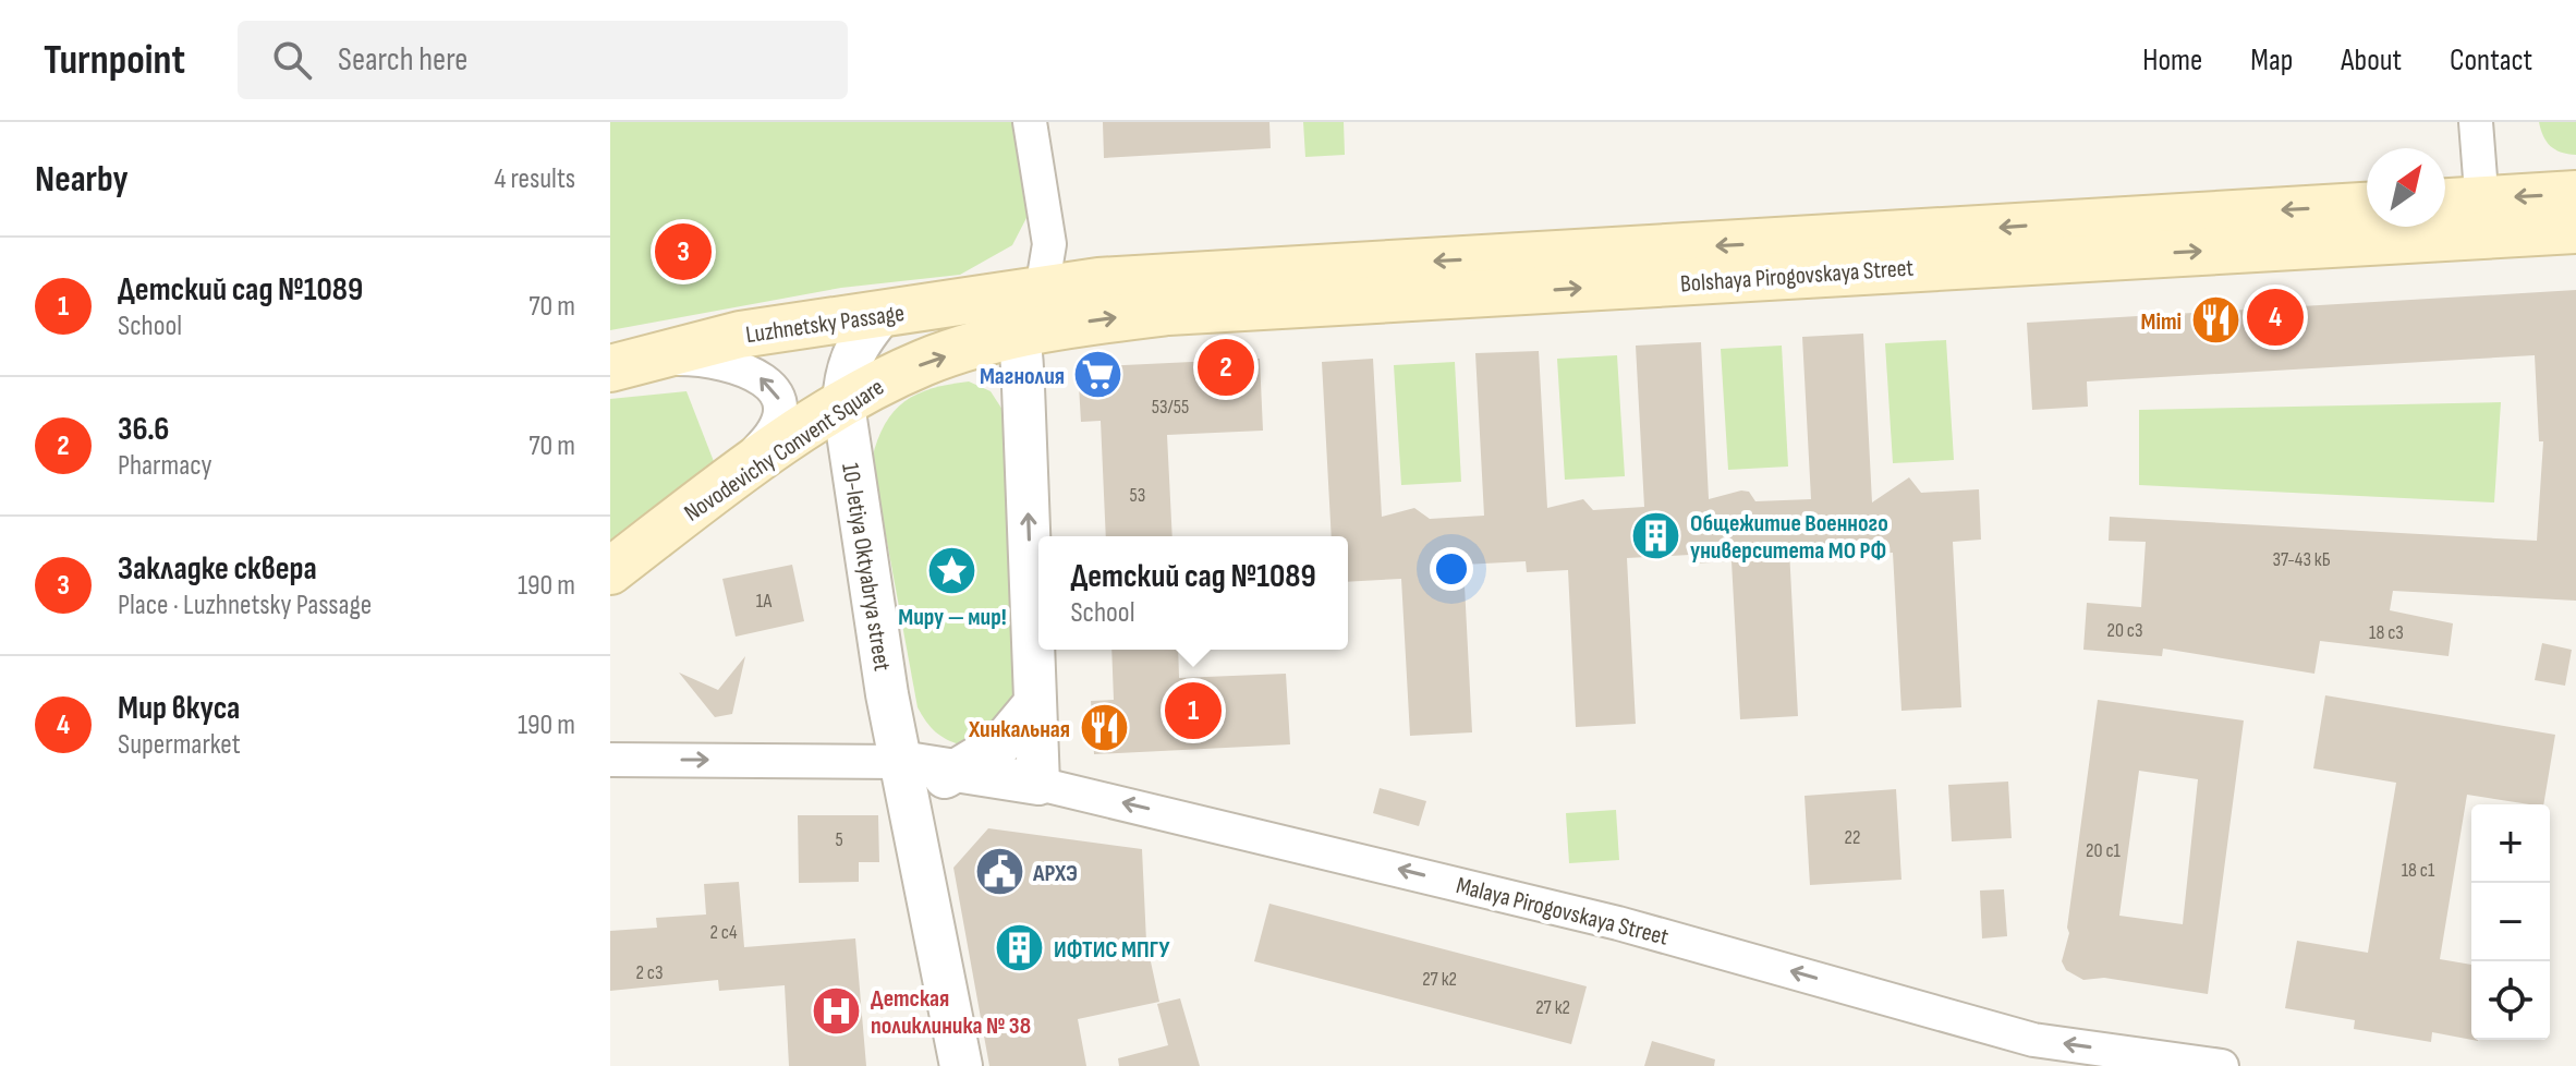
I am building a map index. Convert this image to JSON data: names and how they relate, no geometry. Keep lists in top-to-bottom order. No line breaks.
{"streets":{"main road":["Bolshaya Pirogovskaya Street","Luzhnetsky Passage","Novodevichy Convent Square"],"street":["10-letiya Oktyabrya street","Malaya Pirogovskaya Street"]},"crossings":[["Bolshaya Pirogovskaya Street","Luzhnetsky Passage"],["Bolshaya Pirogovskaya Street","Novodevichy Convent Square"],["Luzhnetsky Passage","10-letiya Oktyabrya street"],["Novodevichy Convent Square","10-letiya Oktyabrya street"],["10-letiya Oktyabrya street","Malaya Pirogovskaya Street"]],"one_way":["Novodevichy Convent Square","Malaya Pirogovskaya Street"],"places":{"restaurant":["Mimi","Хинкальная"],"supermarket":["Магнолия"],"building":["Общежитие Военного университета МО РФ","ИФТИС МПГУ"],"place":["Миру — мир!"],"public building":["АРХЭ"],"hospital":["Детская поликлиника № 38"]},"house_numbers":["53/55","53","37-43 кБ","1A","20 с3","18 с3","22","5","20 с1","18 с1","2 с4","2 с3","27 к2","27 к2"],"north":"top right","page":{"header":"Turnpoint","search":"Search here","nav":["Home","Map","About","Contact"],"heading":["Nearby","4 results"],"pins":["3","4","2","1"],"list":[{"mark":"1","name":"Детский сад №1089","note":"School","value":"70 m"},{"mark":"2","name":"36.6","note":"Pharmacy","value":"70 m"},{"mark":"3","name":"Закладке сквера","note":"Place · Luzhnetsky Passage","value":"190 m"},{"mark":"4","name":"Мир вкуса","note":"Supermarket","value":"190 m"}],"popup":["Детский сад №1089","School"],"map_buttons":["+","−"]}}
